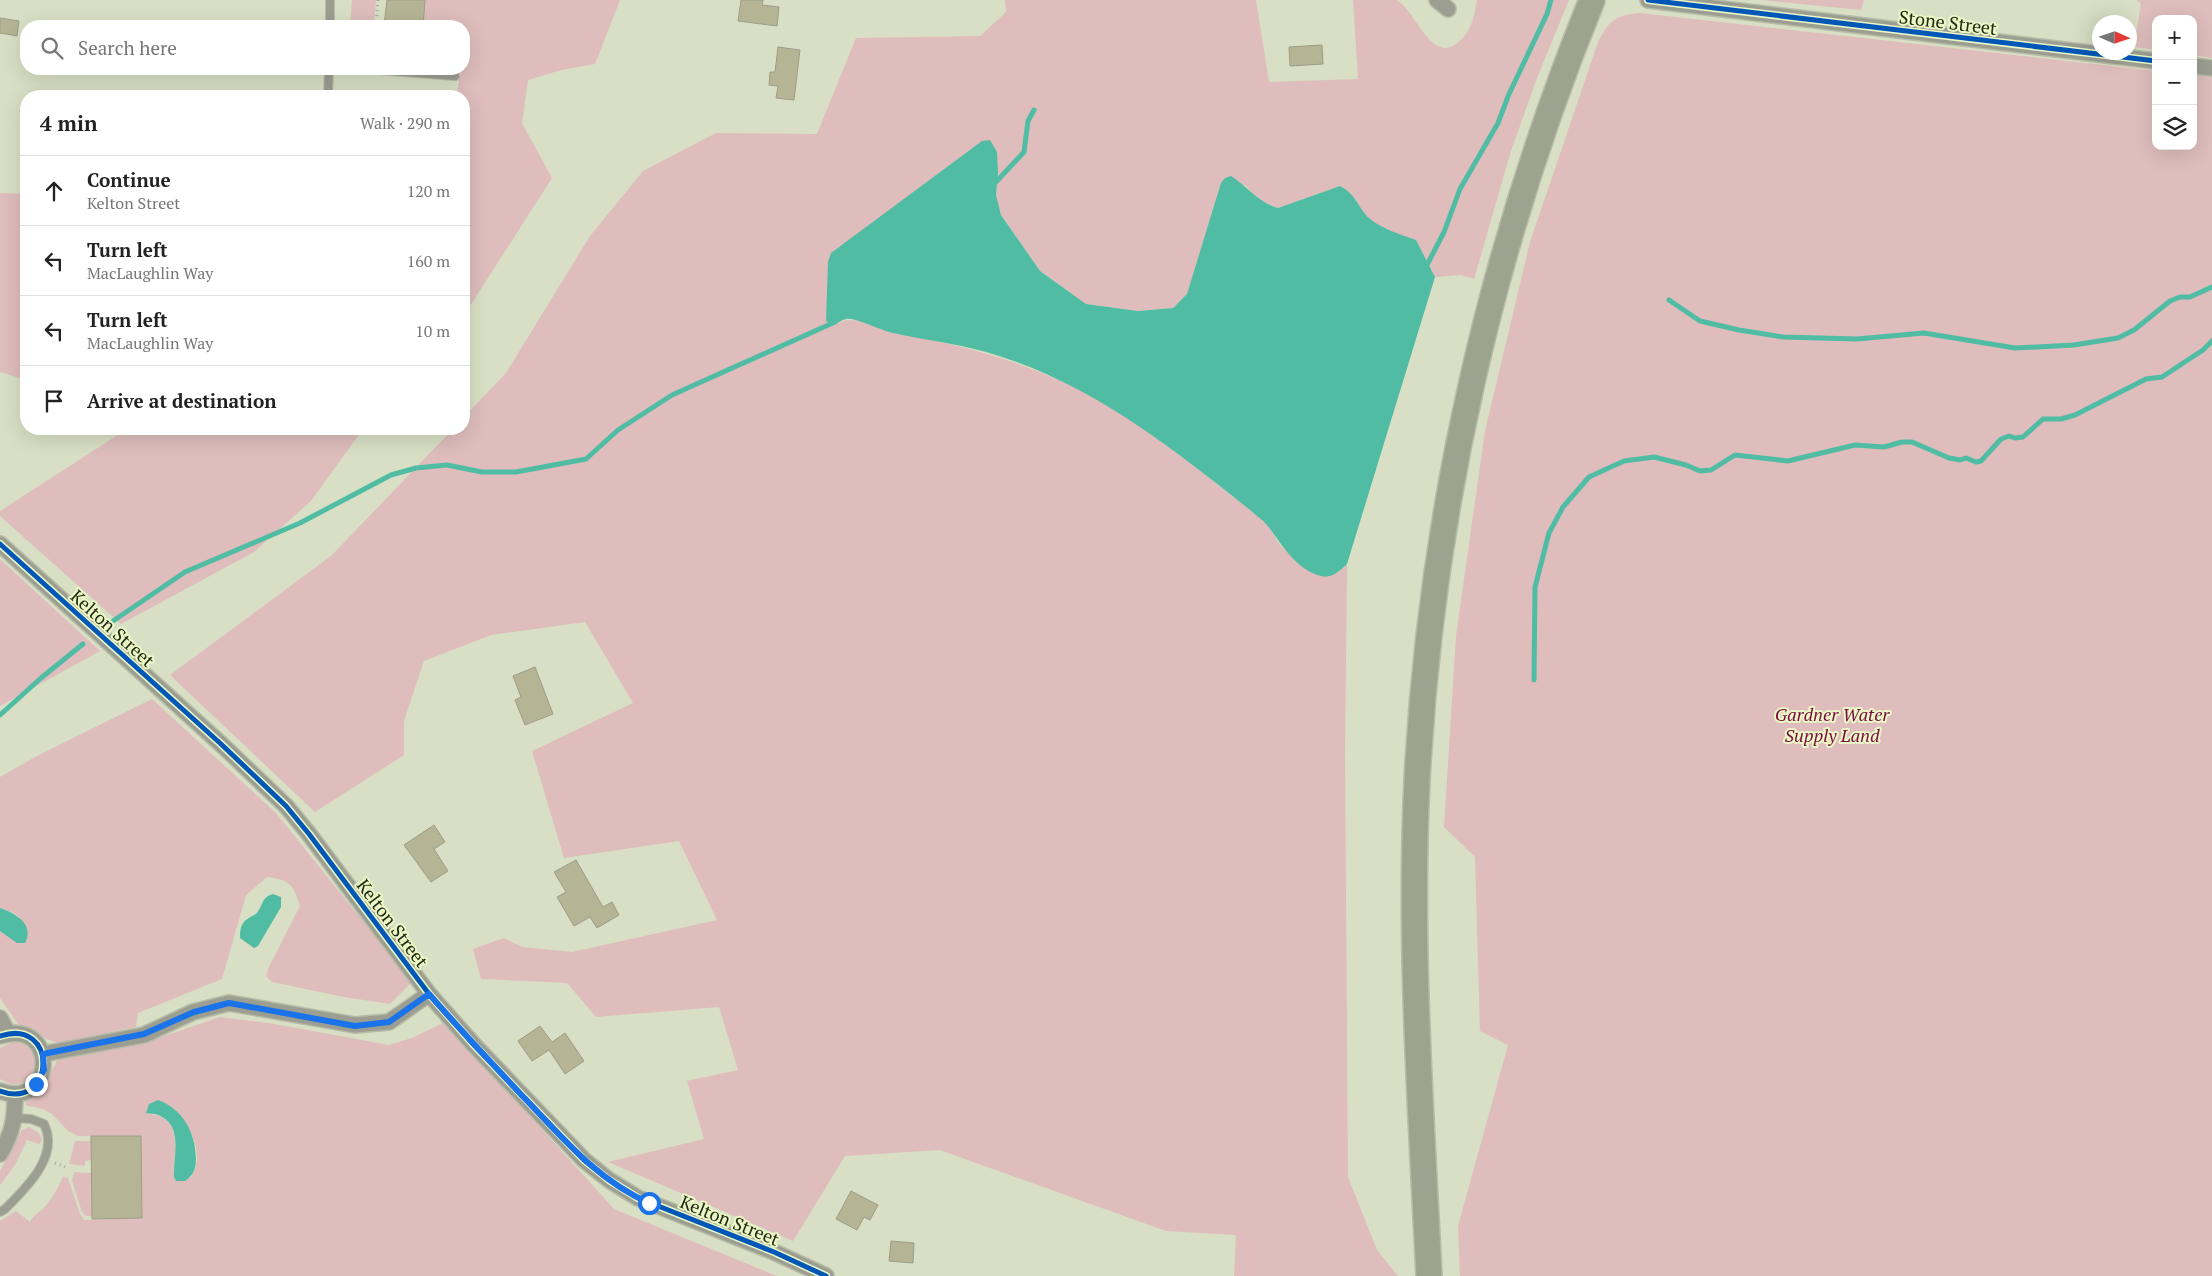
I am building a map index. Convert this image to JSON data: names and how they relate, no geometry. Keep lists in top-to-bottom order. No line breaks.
{"streets":{"street":["Stone Street","Kelton Street"]},"parks":["Gardner Water Supply Land"],"north":"right","page":{"map_buttons":["+","−"],"search":"Search here","heading":["4 min","Walk · 290 m"],"list":[["Continue","Kelton Street","120 m"],["Turn left","MacLaughlin Way","160 m"],["Turn left","MacLaughlin Way","10 m"],"Arrive at destination"]}}
